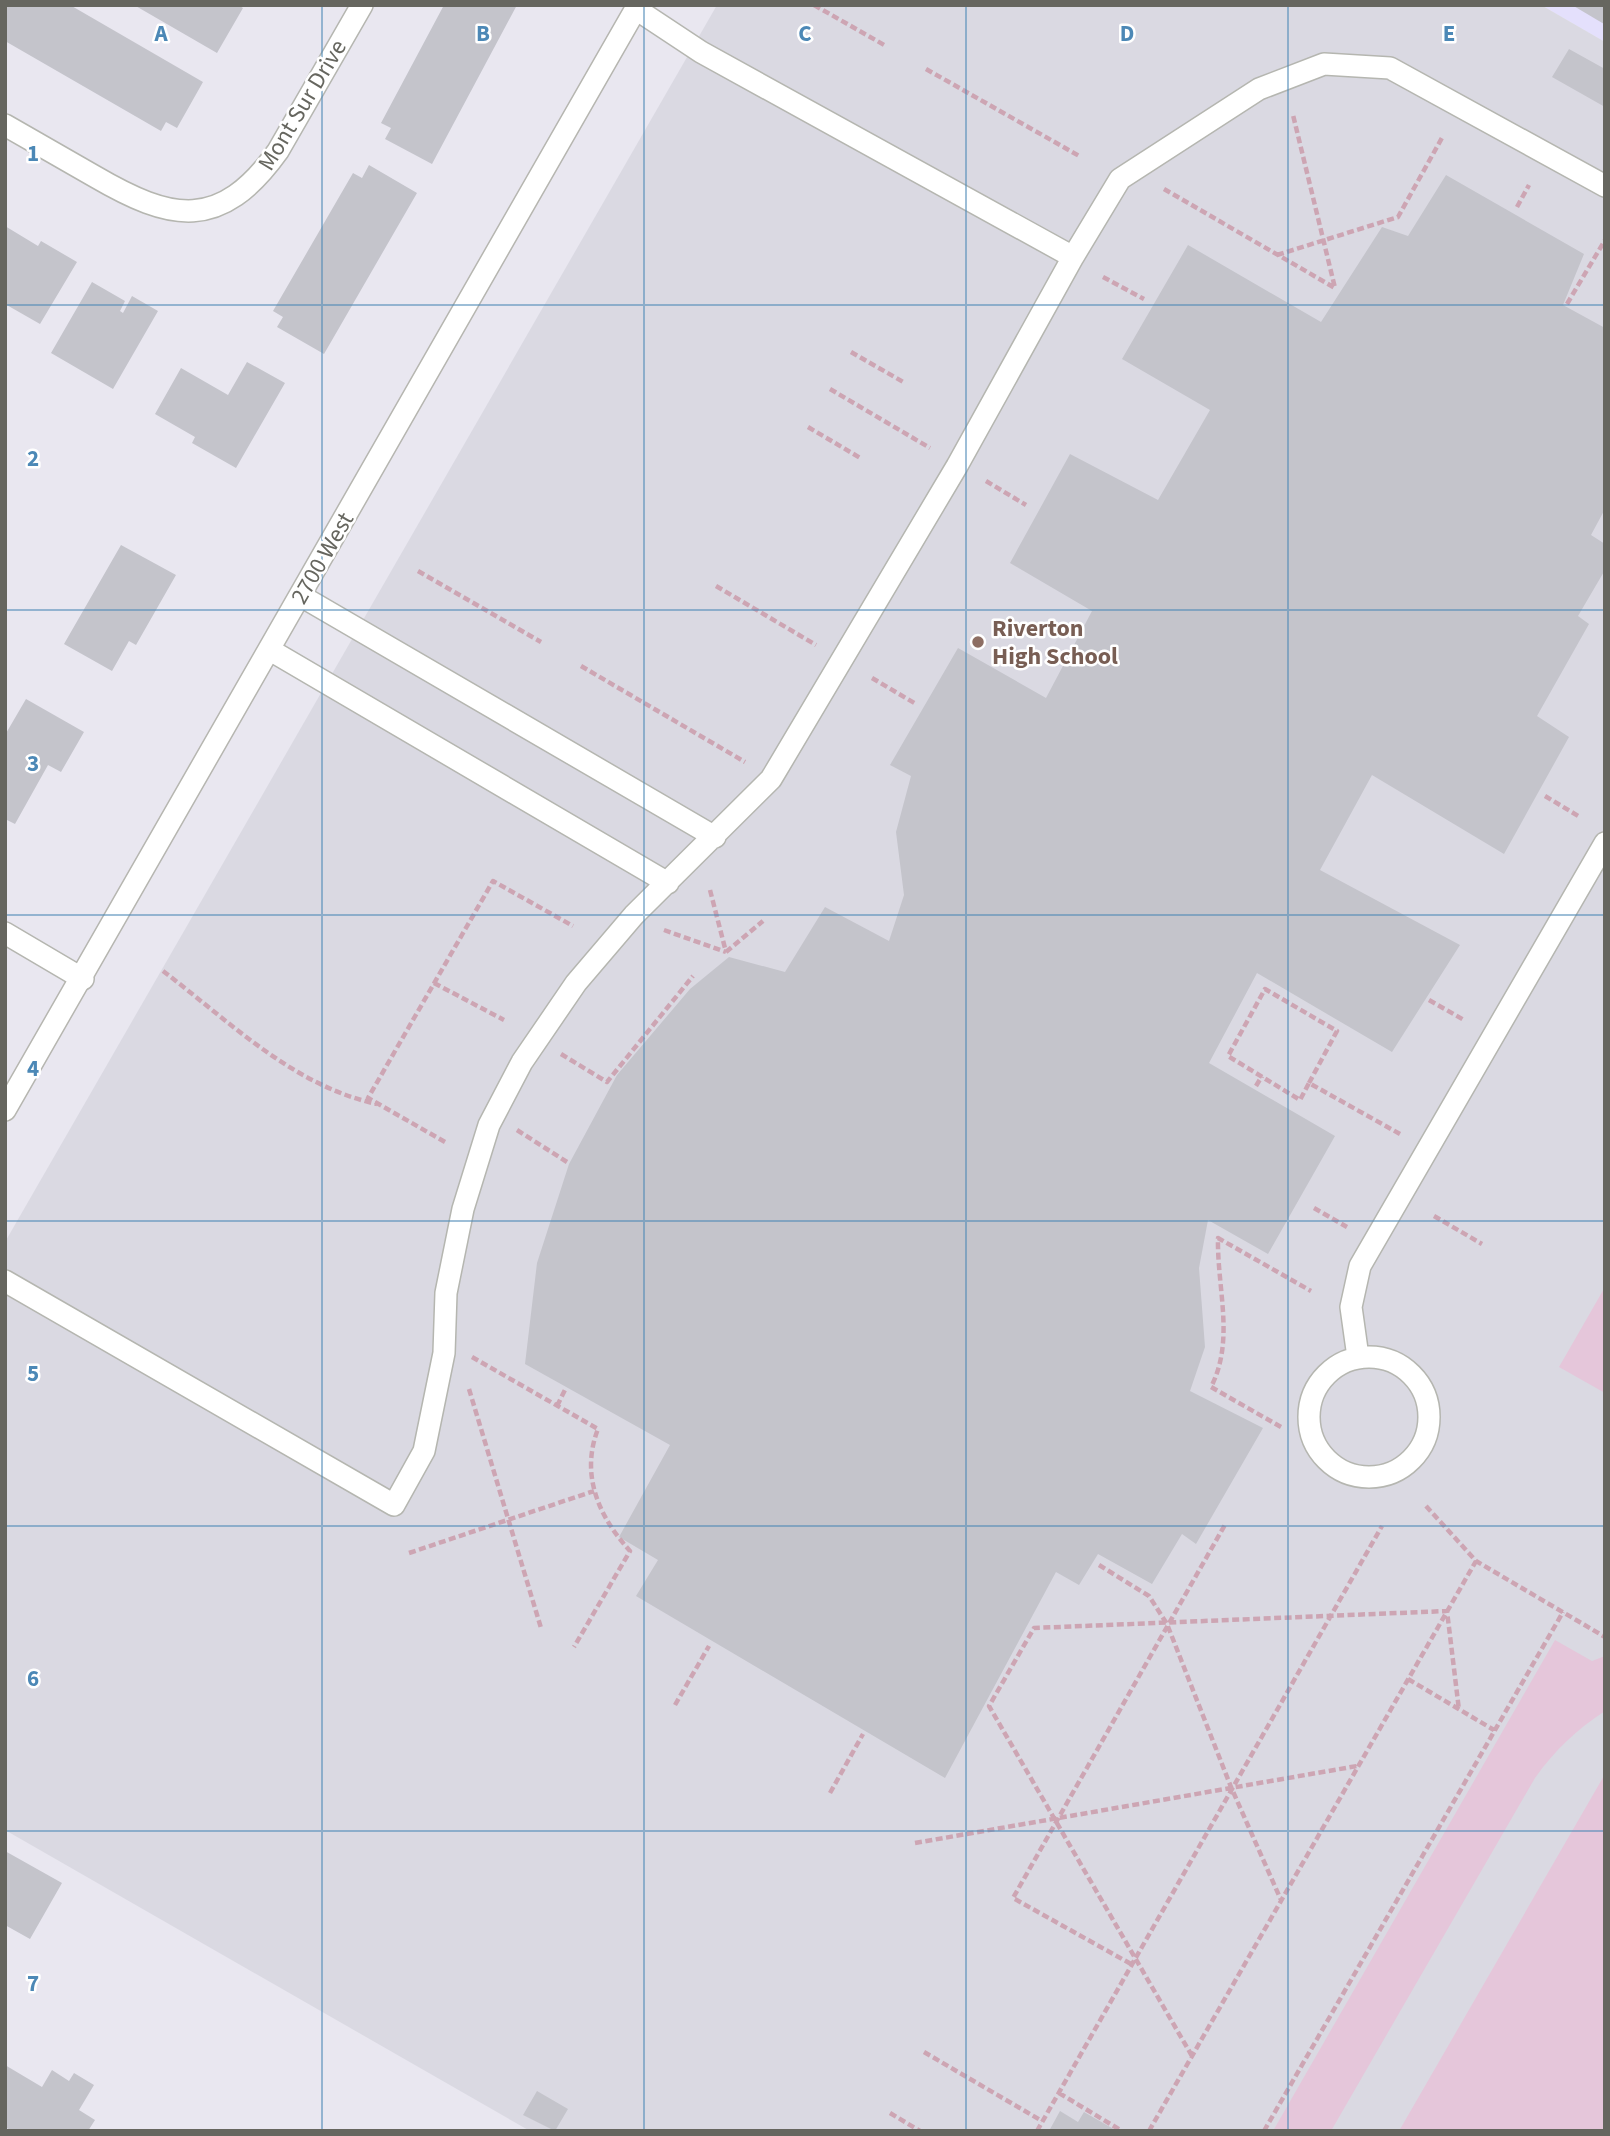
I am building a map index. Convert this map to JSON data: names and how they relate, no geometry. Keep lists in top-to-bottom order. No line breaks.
{"streets":{"main road":["Mont Sur Drive","2700 West"]},"places":["Riverton High School"],"grid":{"columns":["A","B","C","D","E"],"rows":["1","2","3","4","5","6","7"]}}
